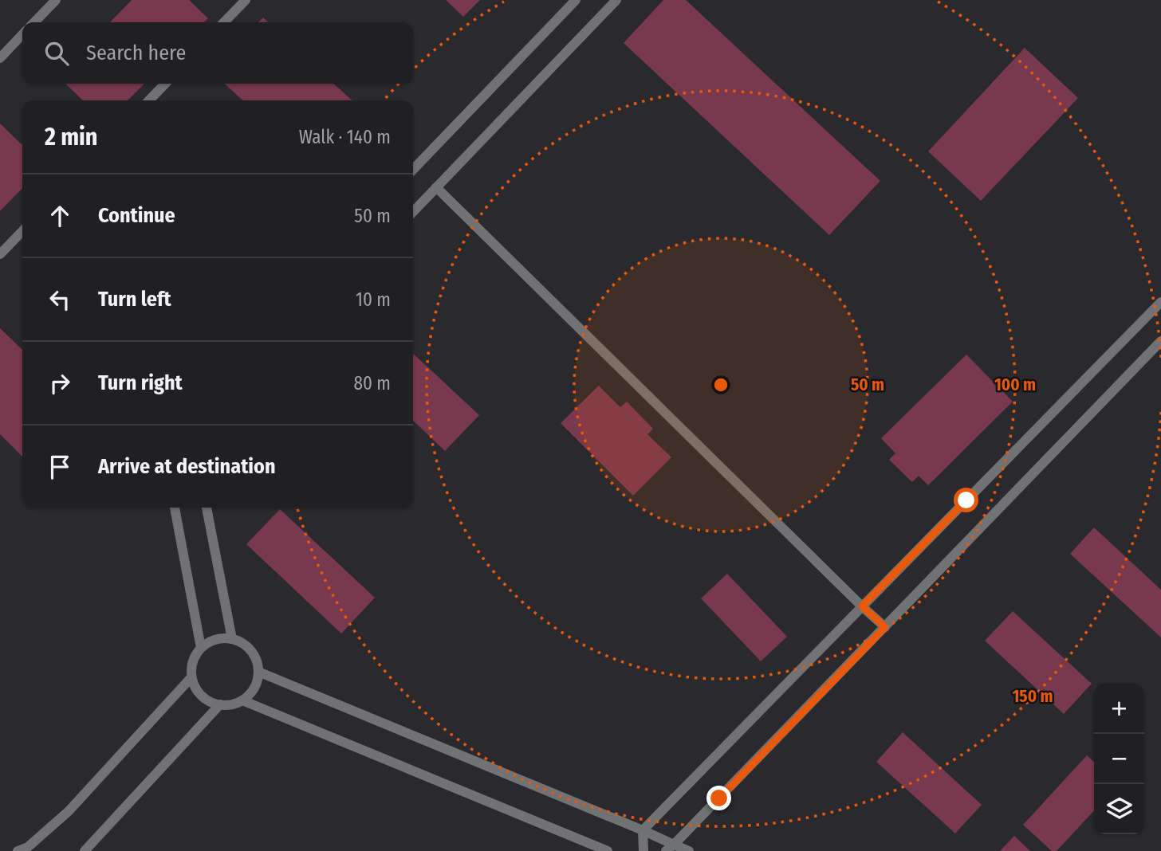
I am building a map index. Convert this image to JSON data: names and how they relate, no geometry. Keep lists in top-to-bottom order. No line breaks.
{"page":{"search":"Search here","heading":["2 min","Walk · 140 m"],"list":[["Continue","50 m"],["Turn left","10 m"],["Turn right","80 m"],"Arrive at destination"],"map_buttons":["+","−"]},"rings":["50 m","100 m","150 m"]}
